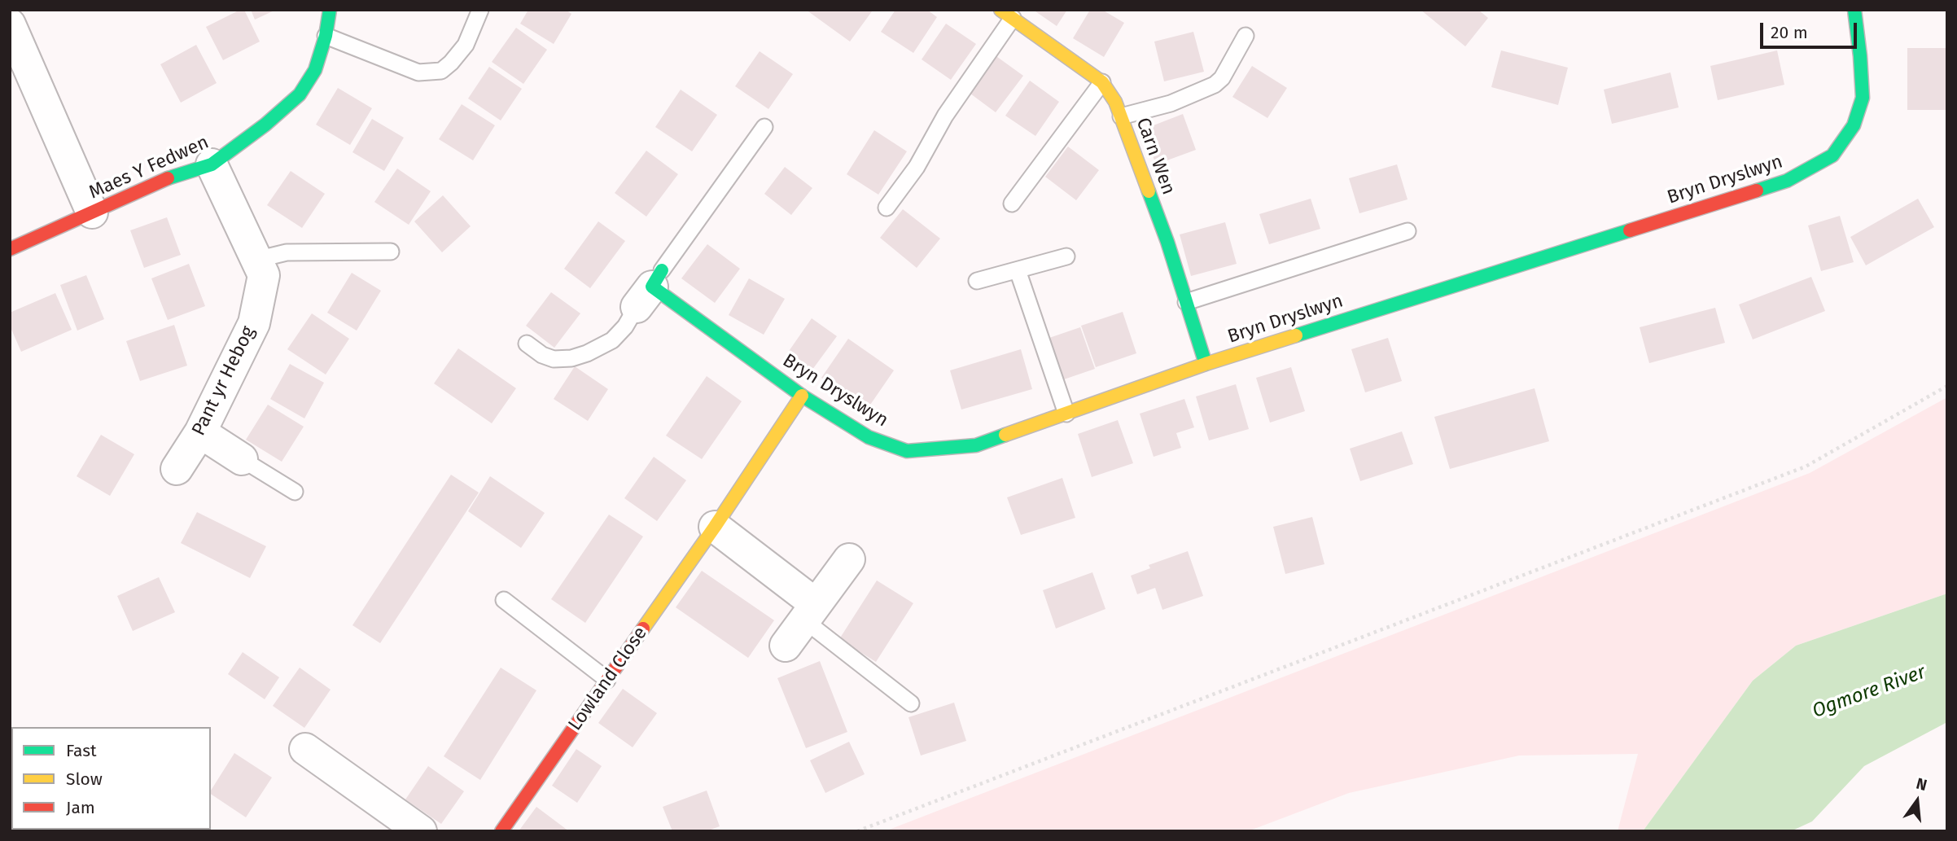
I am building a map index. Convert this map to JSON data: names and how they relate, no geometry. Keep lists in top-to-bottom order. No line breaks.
{"streets":{"street":["Carn Wen","Maes Y Fedwen","Bryn Dryslwyn","Pant yr Hebog","Lowland Close"]},"crossings":[["Carn Wen","Bryn Dryslwyn"],["Maes Y Fedwen","Pant yr Hebog"],["Bryn Dryslwyn","Lowland Close"]],"water":["Ogmore River"],"legend":["Fast","Slow","Jam"],"scale_bar":"20 m","north":"top"}
